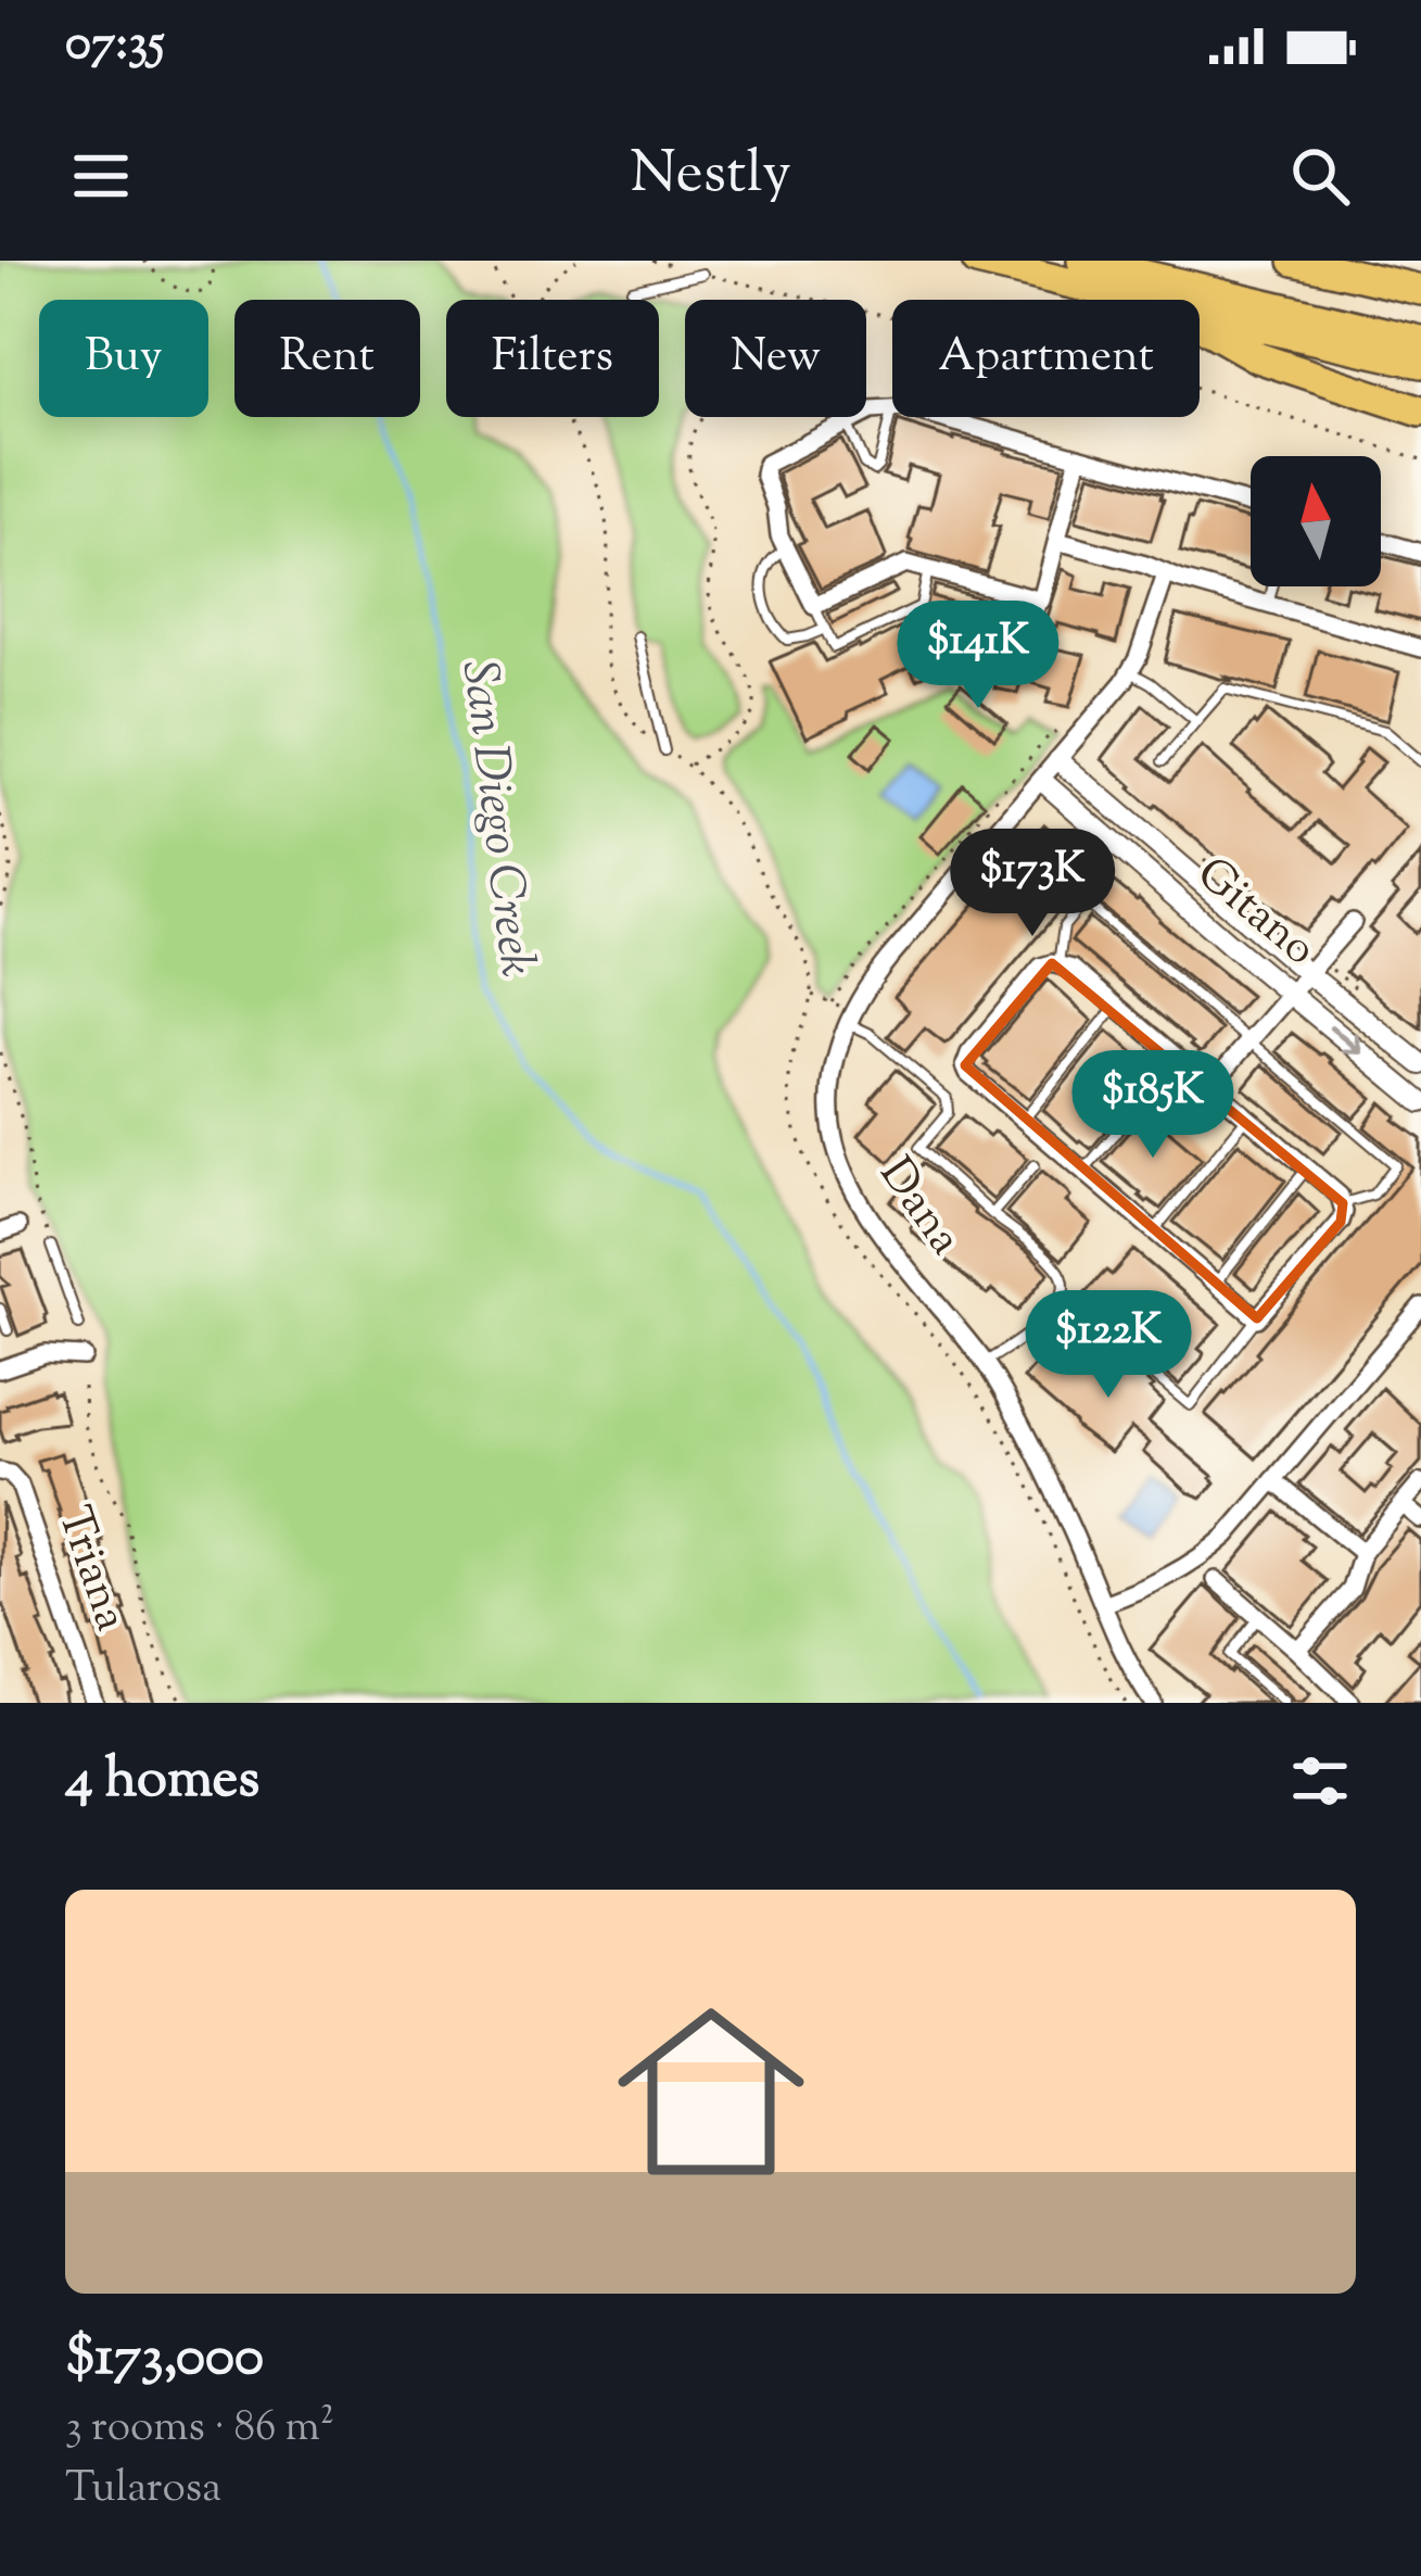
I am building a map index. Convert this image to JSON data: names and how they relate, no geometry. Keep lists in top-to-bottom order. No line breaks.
{"streets":{"street":["Gitano","Dana","Triana"]},"crossings":[["Gitano","Dana"]],"water":["San Diego Creek"],"north":"top","page":{"status":"07:35","header":"Nestly","chip":["Buy","Rent","Filters","New","Apartment"],"price":["$141K","$173K","$185K","$122K"],"heading":"4 homes","list":[{"name":"$173,000","note":"3 rooms · 86 m² · Tularosa"}]}}
